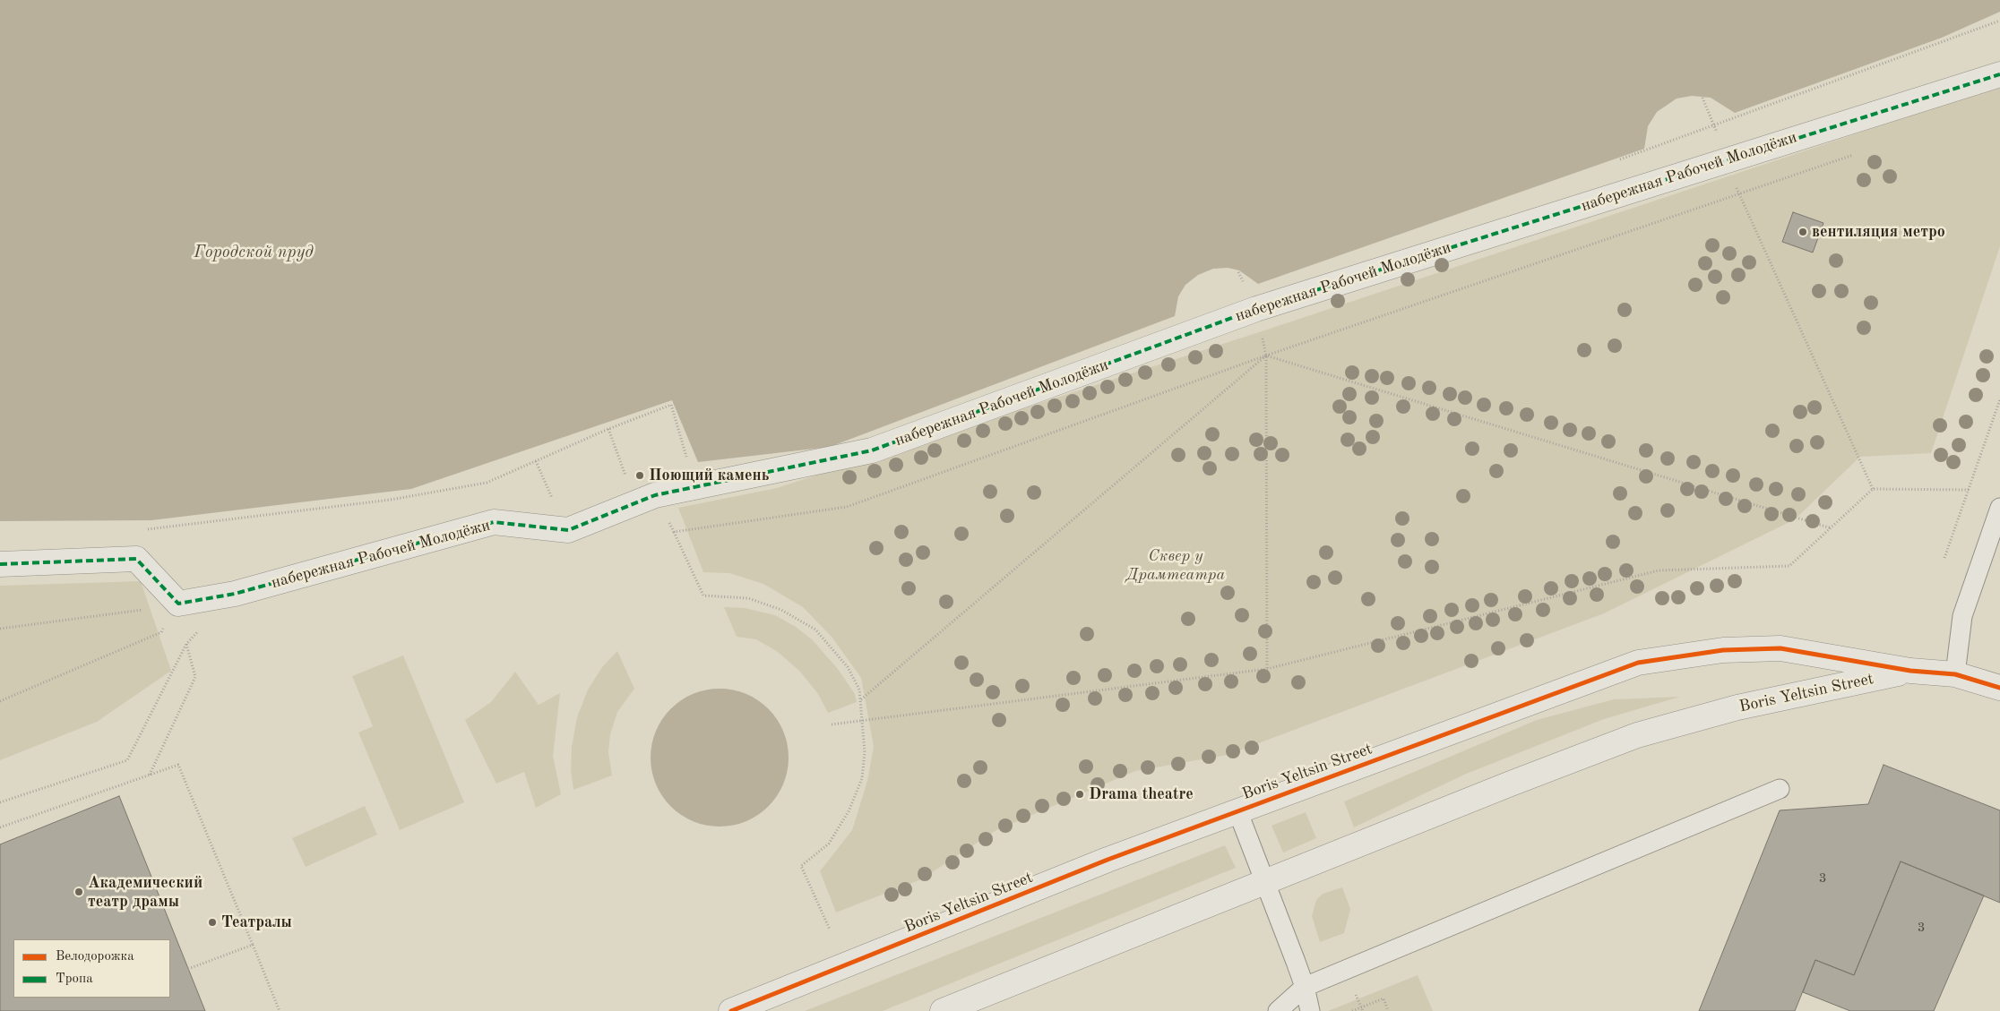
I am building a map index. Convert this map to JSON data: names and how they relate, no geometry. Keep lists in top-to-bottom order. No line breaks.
{"streets":{"street":["набережная Рабочей Молодёжи","Boris Yeltsin Street"]},"water":["Городской пруд"],"parks":["Сквер у Драмтеатра"],"places":["вентиляция метро","Поющий камень","Drama theatre","Академический театр драмы","Театралы"],"house_numbers":["3","3"],"legend":["Велодорожка","Тропа"]}
